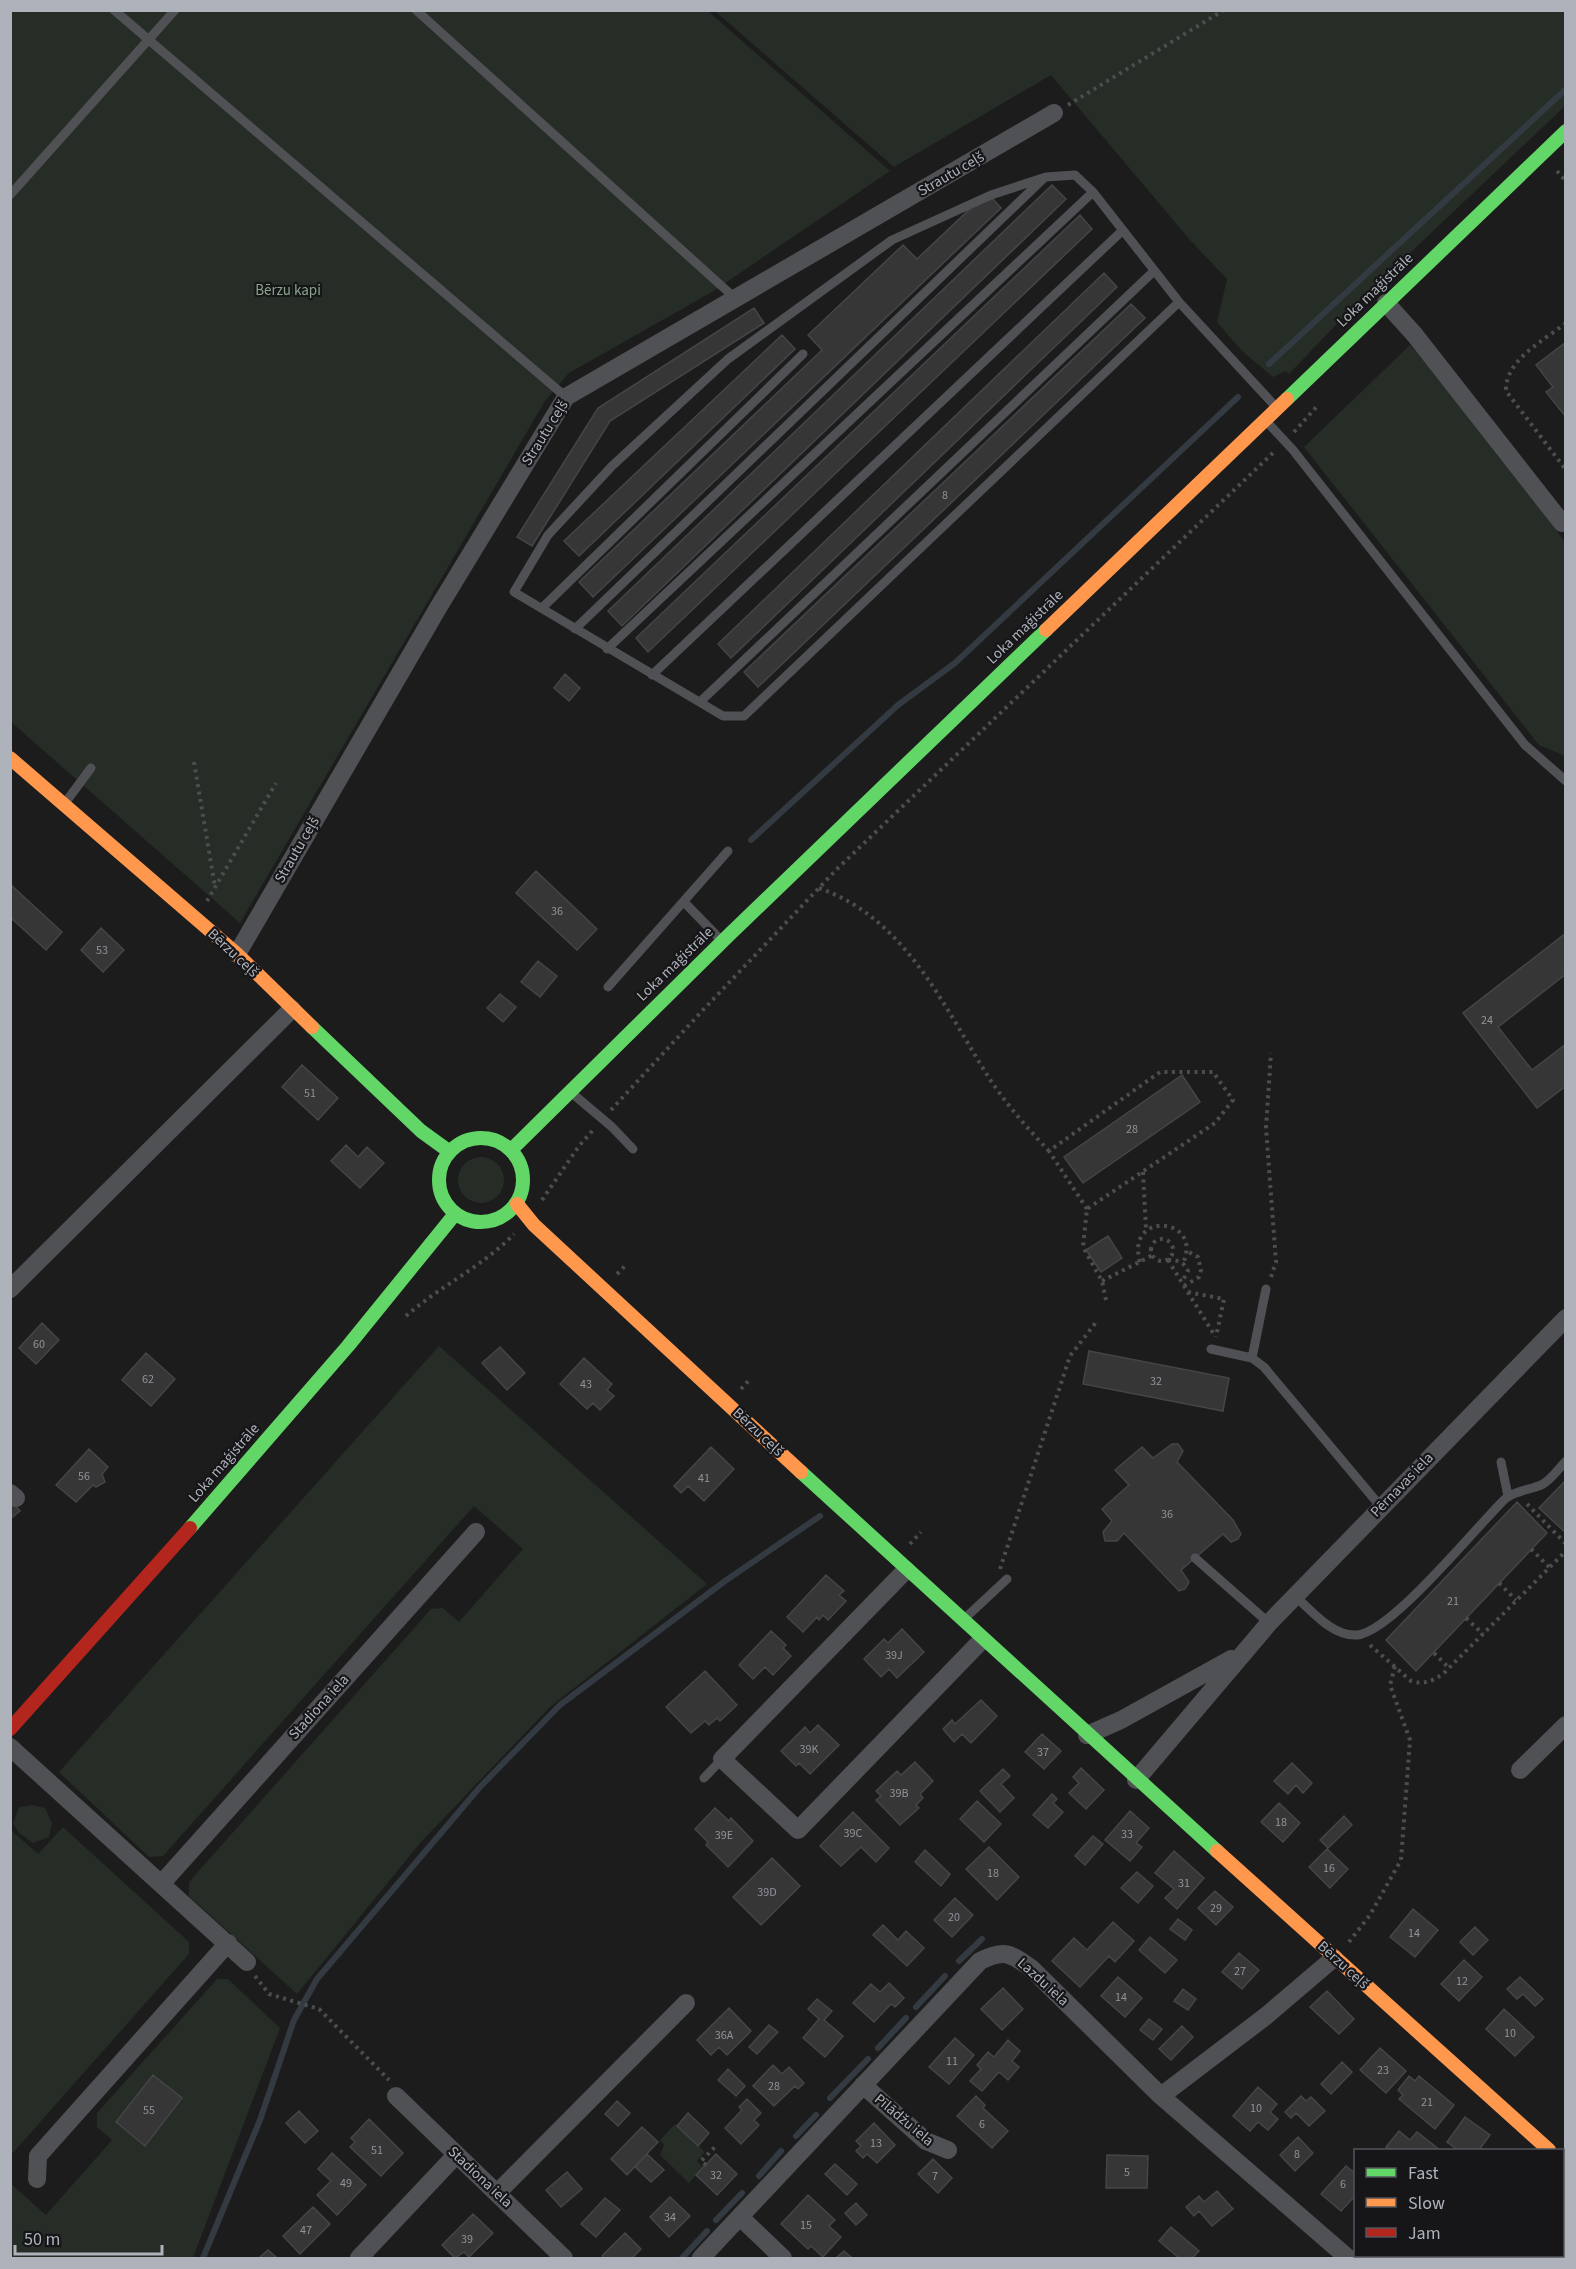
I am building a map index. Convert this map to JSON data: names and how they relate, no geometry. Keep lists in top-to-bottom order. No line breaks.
{"streets":{"main road":["Loka maģistrāle","Bērzu ceļš"],"street":["Strautu ceļš","Pērnavas iela","Stadiona iela","Lazdu iela","Pīlādžu iela"]},"crossings":[["Strautu ceļš","Bērzu ceļš"],["Loka maģistrāle","Bērzu ceļš"],["Lazdu iela","Pīlādžu iela"]],"parks":["Bērzu kapi"],"house_numbers":["8","36","53","24","51","28","60","62","32","43","56","41","36","21","39J","39K","37","39B","18","39C","33","39E","16","18","31","39D","29","20","14","27","12","14","10","36A","11","23","28","21","10","55","6","13","51","8","5","32","7","49","6","34","15","47","39"],"legend":["Fast","Slow","Jam"],"scale_bar":"50 m"}
